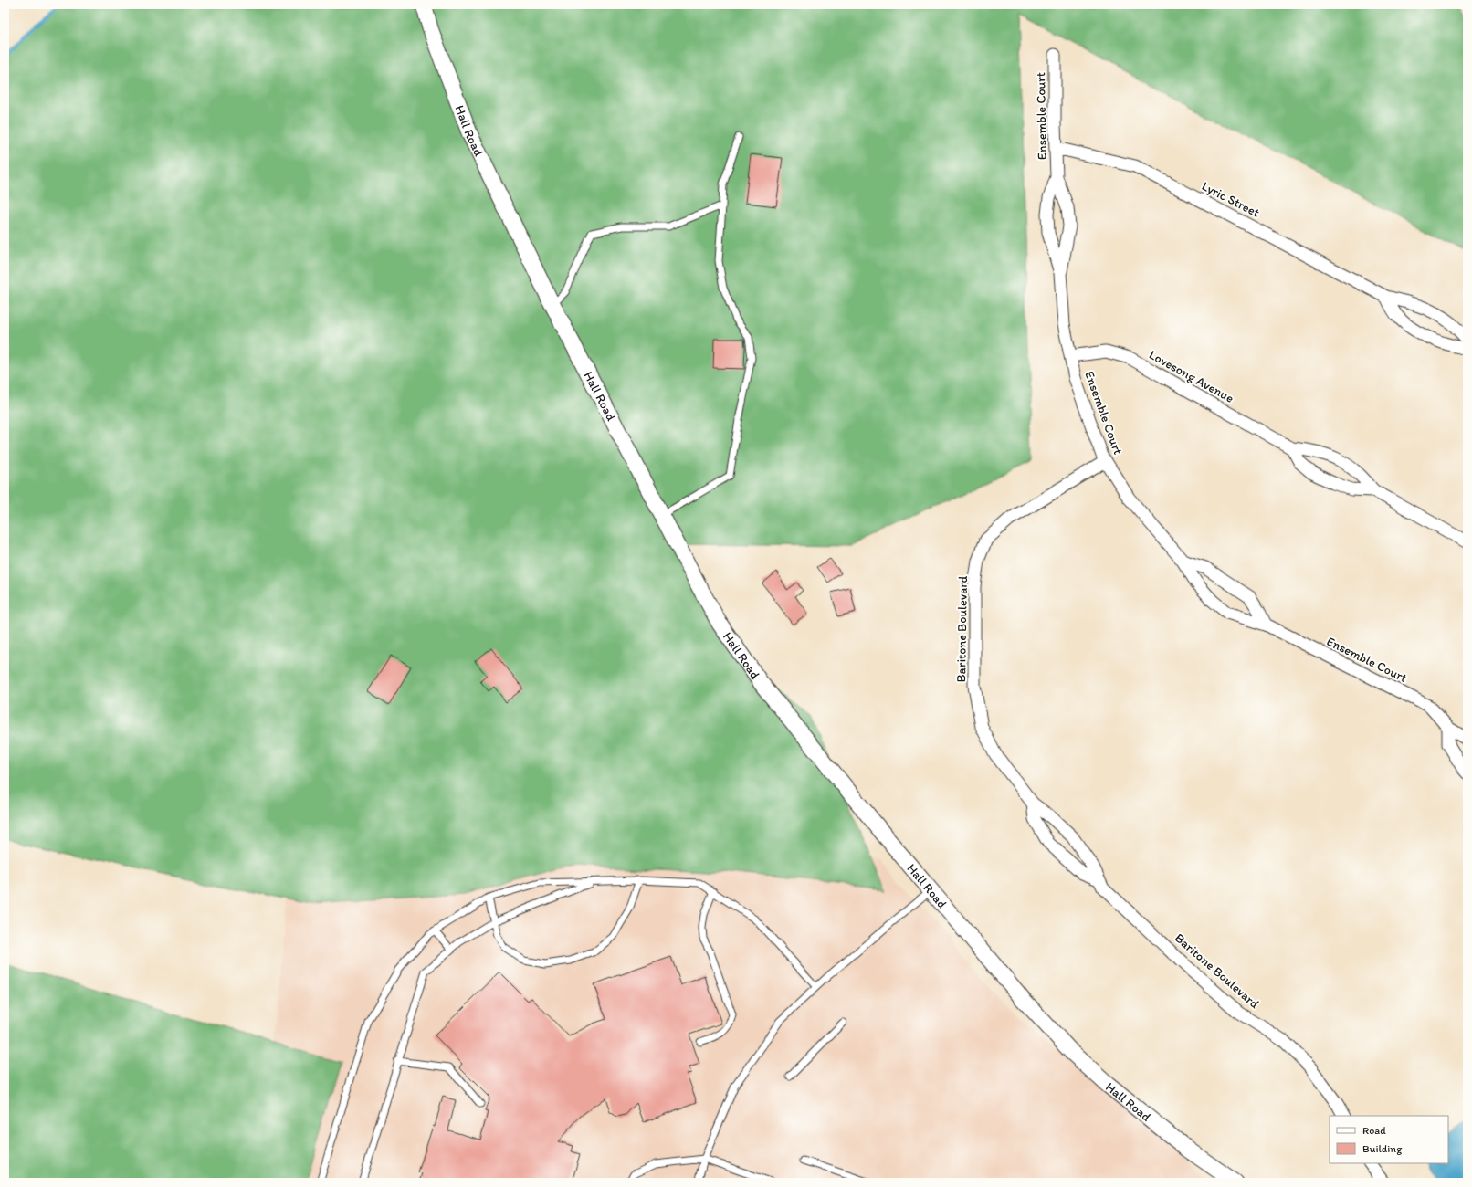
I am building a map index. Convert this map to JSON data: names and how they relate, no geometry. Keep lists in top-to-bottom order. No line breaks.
{"streets":{"street":["Ensemble Court","Hall Road","Lyric Street","Lovesong Avenue","Baritone Boulevard"]},"crossings":[["Ensemble Court","Lyric Street"],["Ensemble Court","Lovesong Avenue"],["Ensemble Court","Baritone Boulevard"]],"legend":["Road","Building"]}
